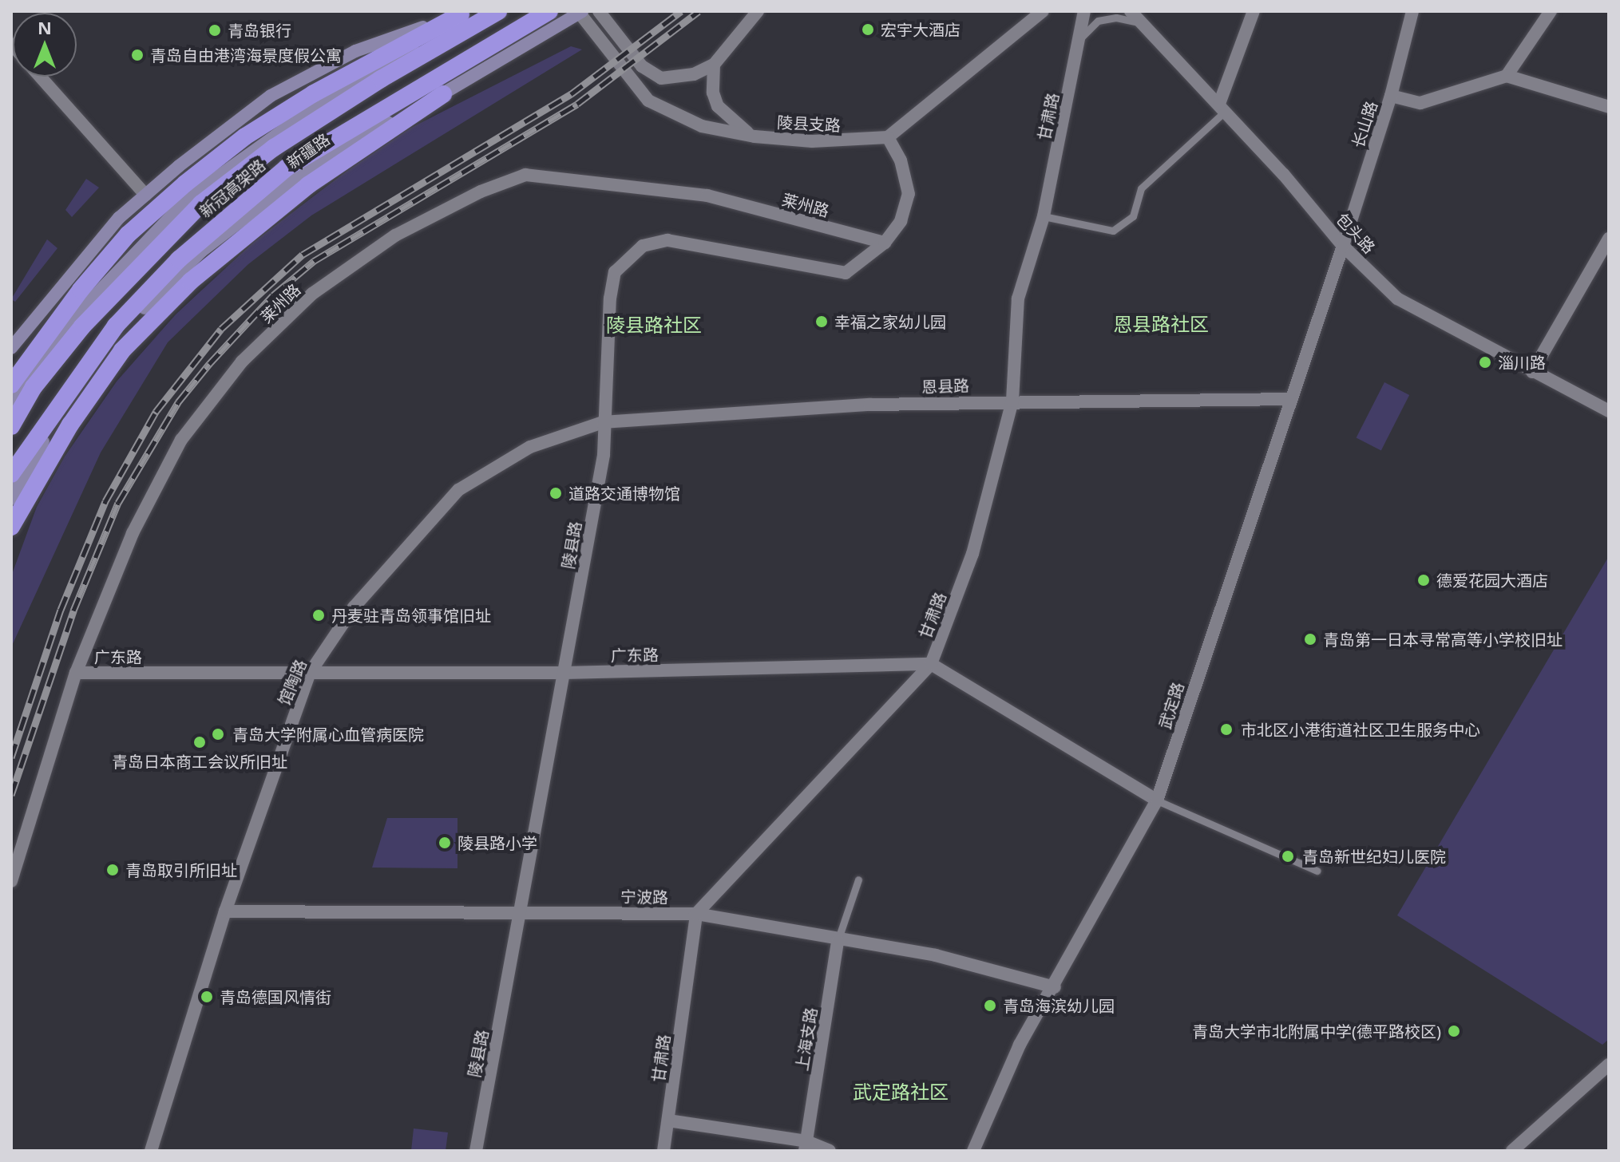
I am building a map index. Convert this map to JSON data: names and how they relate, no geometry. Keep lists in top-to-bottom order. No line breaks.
{"streets":{"highway":["新冠高架路"],"main road":["新疆路"],"street":["甘肃路","陵县支路","长山路","莱州路","包头路","恩县路","陵县路","广东路","馆陶路","武定路","宁波路","上海支路"]},"crossings":[["甘肃路","恩县路"],["甘肃路","广东路"],["甘肃路","宁波路"],["陵县支路","新疆路"],["陵县支路","陵县路"],["长山路","包头路"],["长山路","武定路"],["莱州路","陵县路"],["莱州路","广东路"],["包头路","武定路"],["恩县路","陵县路"],["恩县路","馆陶路"],["恩县路","武定路"],["陵县路","广东路"],["陵县路","馆陶路"],["陵县路","宁波路"],["广东路","馆陶路"],["馆陶路","宁波路"],["武定路","宁波路"],["宁波路","上海支路"]],"districts":["恩县路社区","陵县路社区","武定路社区"],"places":["宏宇大酒店","青岛银行","青岛自由港湾海景度假公寓","幸福之家幼儿园","淄川路","道路交通博物馆","德爱花园大酒店","丹麦驻青岛领事馆旧址","青岛第一日本寻常高等小学校旧址","市北区小港街道社区卫生服务中心","青岛大学附属心血管病医院","青岛日本商工会议所旧址","陵县路小学","青岛新世纪妇儿医院","青岛取引所旧址","青岛德国风情街","青岛海滨幼儿园","青岛大学市北附属中学(德平路校区)"],"north":"top"}
